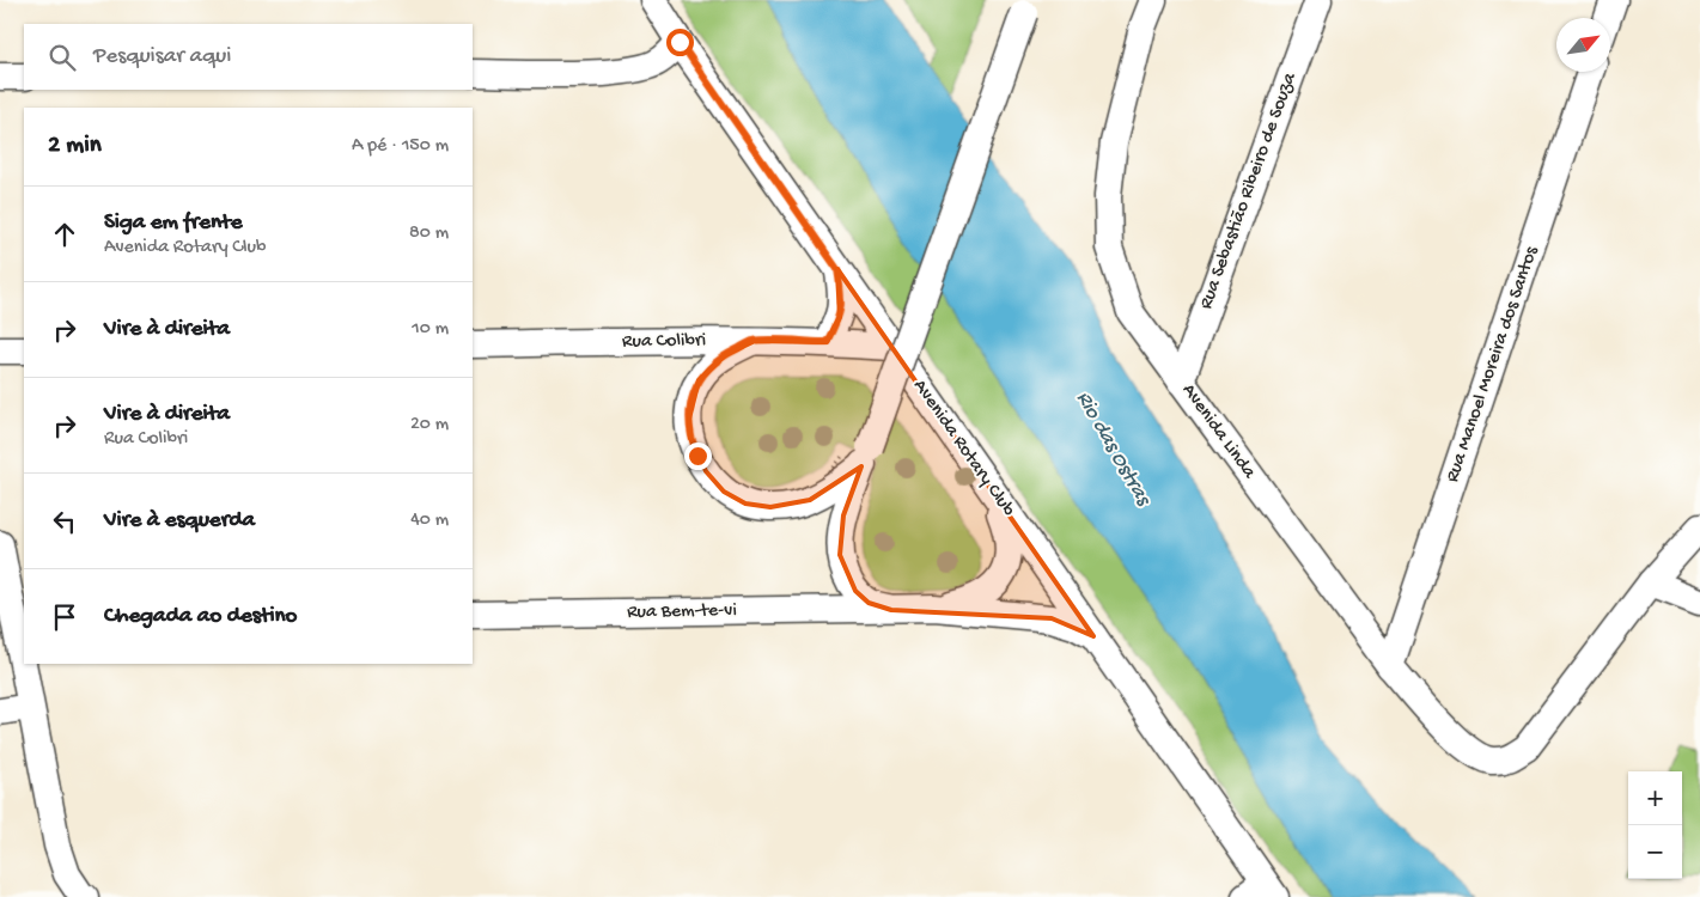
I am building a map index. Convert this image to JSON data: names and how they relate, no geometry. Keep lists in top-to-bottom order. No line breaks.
{"streets":{"street":["Rua Sebastião Ribeiro de Souza","Rua Colibri","Rua Manoel Moreira dos Santos","Avenida Linda","Avenida Rotary Club","Rua Bem-te-vi"]},"crossings":[["Rua Sebastião Ribeiro de Souza","Avenida Linda"],["Rua Colibri","Avenida Rotary Club"],["Rua Manoel Moreira dos Santos","Avenida Linda"]],"water":["Rio das Ostras"],"north":"top right","page":{"search":"Pesquisar aqui","heading":["2 min","A pé · 150 m"],"list":[["Siga em frente","Avenida Rotary Club","80 m"],["Vire à direita","10 m"],["Vire à direita","Rua Colibri","20 m"],["Vire à esquerda","40 m"],"Chegada ao destino"],"map_buttons":["+","−"]}}
